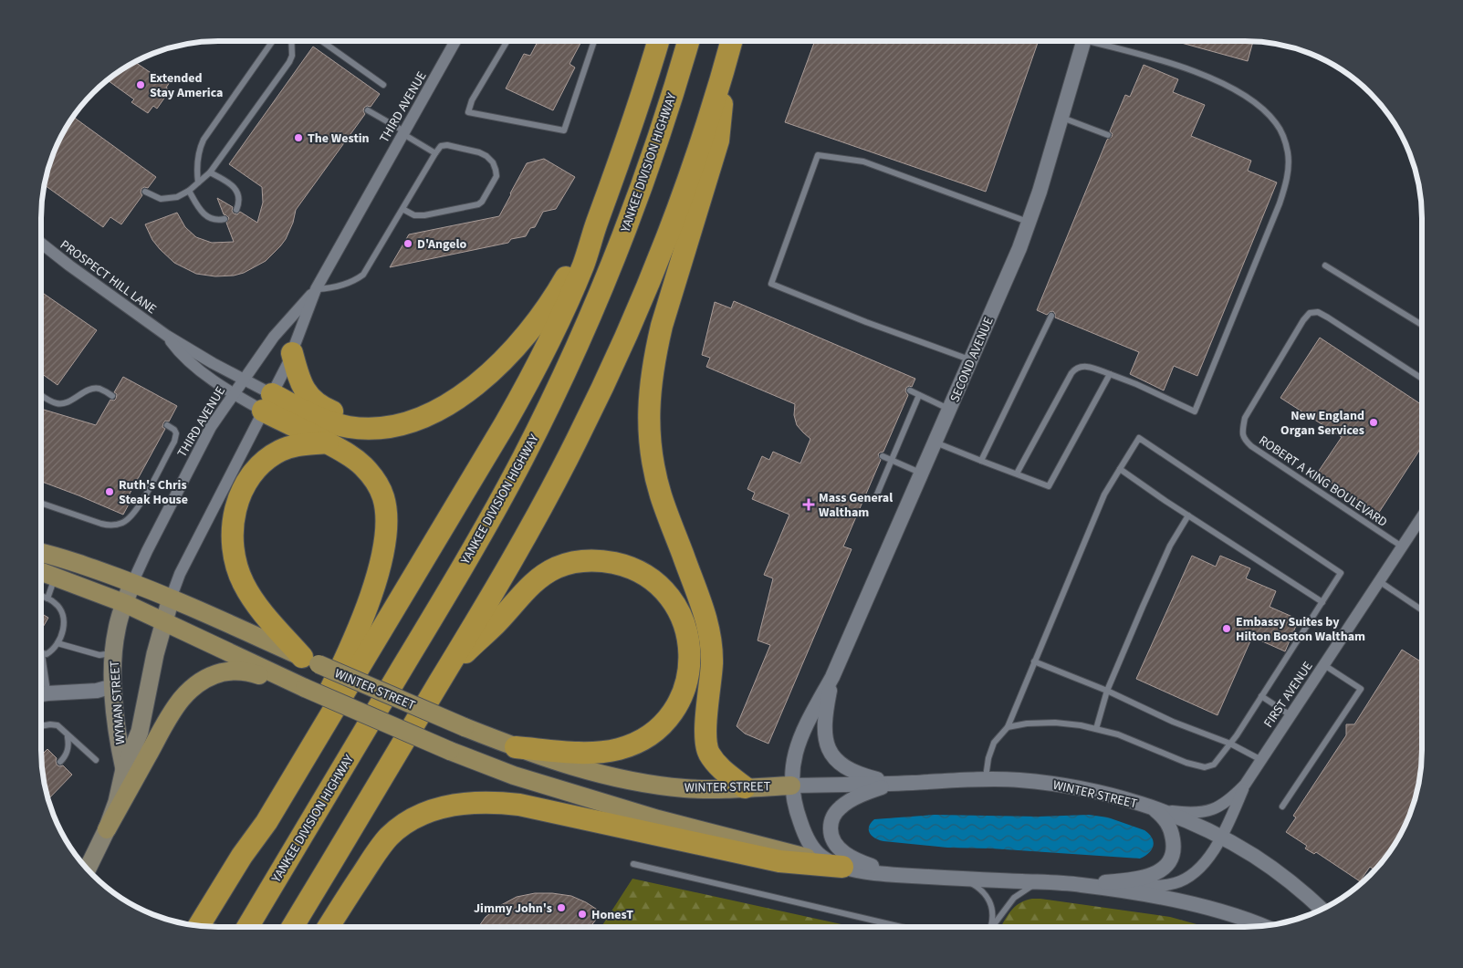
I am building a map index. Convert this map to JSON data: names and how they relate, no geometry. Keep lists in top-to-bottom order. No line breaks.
{"streets":{"highway":["YANKEE DIVISION HIGHWAY"],"main road":["WINTER STREET","WYMAN STREET"],"street":["THIRD AVENUE","PROSPECT HILL LANE","SECOND AVENUE","FIRST AVENUE"],"lane":["ROBERT A KING BOULEVARD"]},"crossings":[["THIRD AVENUE","PROSPECT HILL LANE"],["THIRD AVENUE","WINTER STREET"],["THIRD AVENUE","WYMAN STREET"],["SECOND AVENUE","WINTER STREET"],["ROBERT A KING BOULEVARD","FIRST AVENUE"],["WINTER STREET","FIRST AVENUE"],["WINTER STREET","WYMAN STREET"]],"places":{"other":["Extended Stay America","The Westin","D'Angelo","New England Organ Services","Ruth's Chris Steak House","Embassy Suites by Hilton Boston Waltham","Jimmy John's","HonesT"],"health":["Mass General Waltham"]}}
